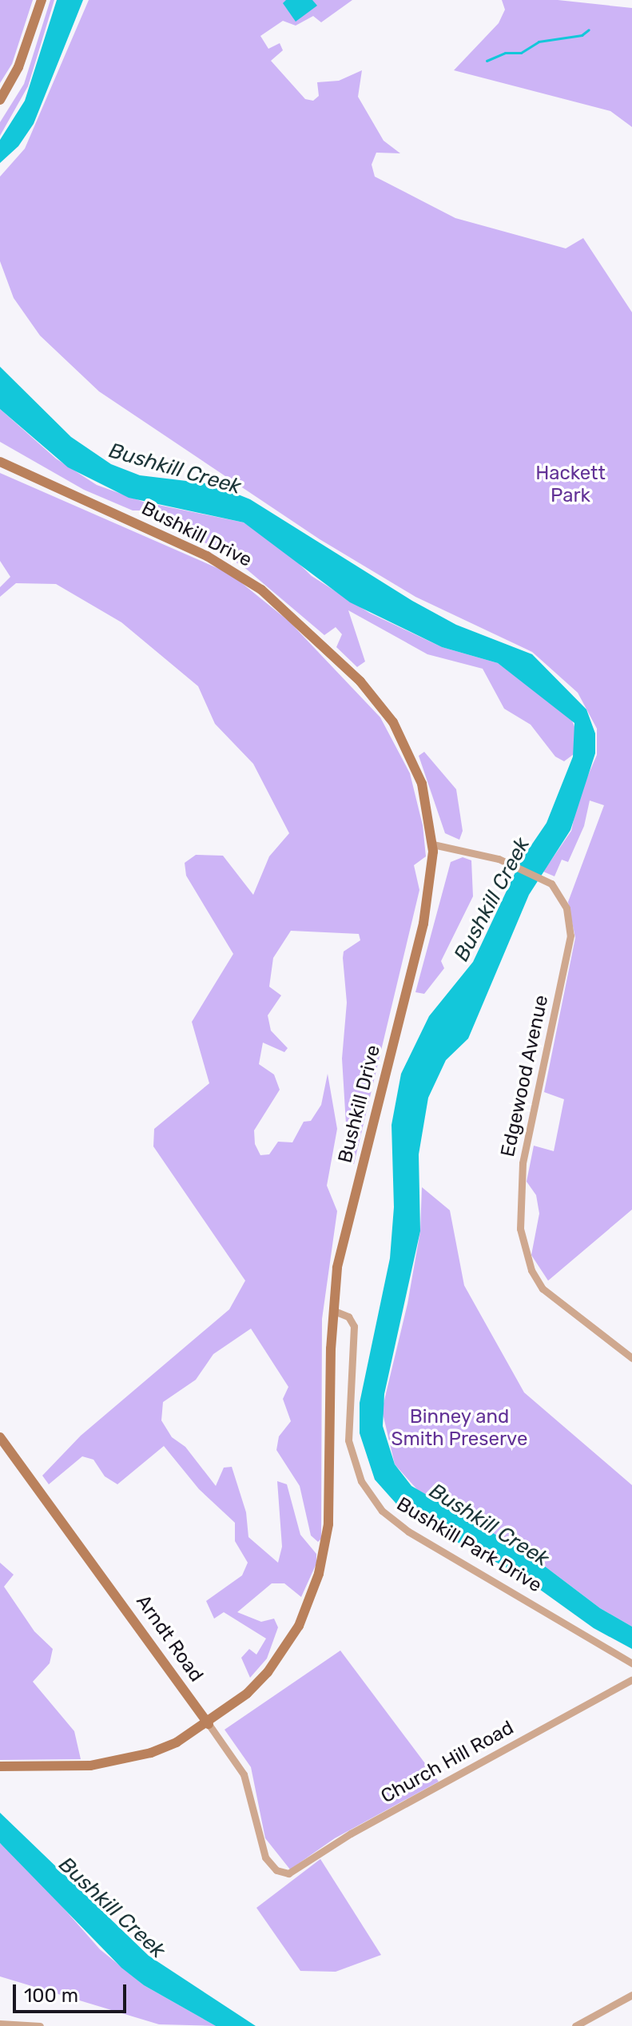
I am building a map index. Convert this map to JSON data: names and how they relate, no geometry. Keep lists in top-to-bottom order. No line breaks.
{"streets":{"main road":["Bushkill Drive","Arndt Road"],"street":["Edgewood Avenue","Bushkill Park Drive","Church Hill Road"]},"crossings":[["Bushkill Drive","Edgewood Avenue"],["Bushkill Drive","Bushkill Park Drive"],["Bushkill Drive","Arndt Road"],["Arndt Road","Church Hill Road"]],"water":["Bushkill Creek"],"parks":["Hackett Park","Binney and Smith Preserve"],"scale_bar":"100 m"}
